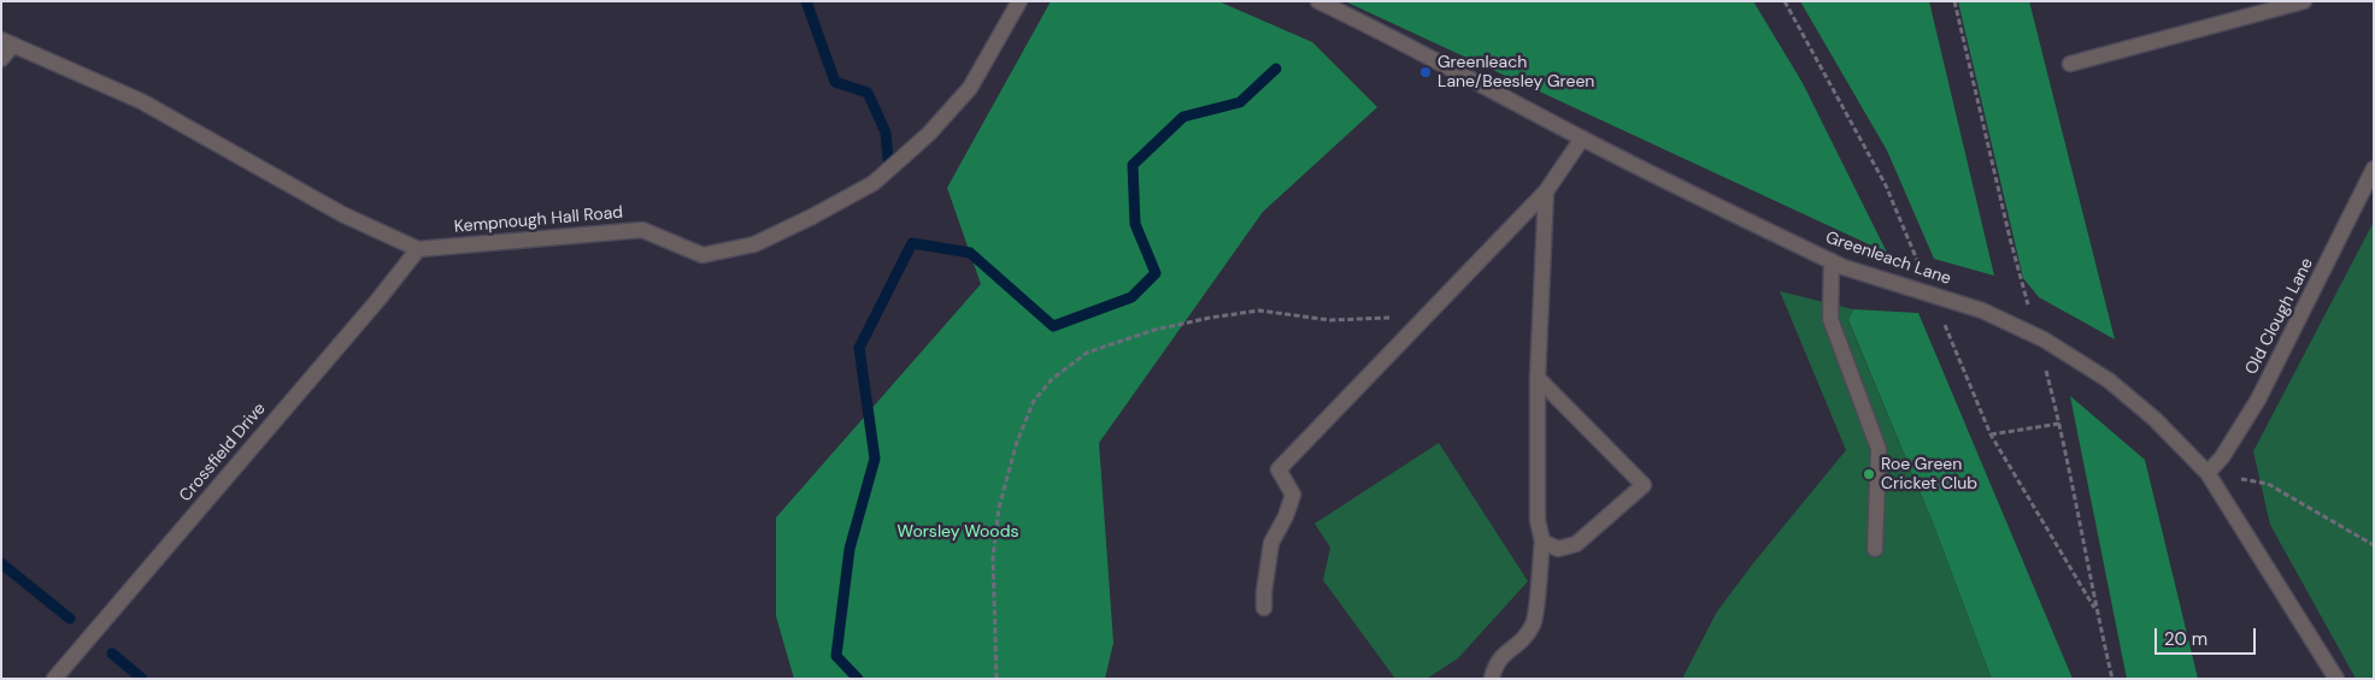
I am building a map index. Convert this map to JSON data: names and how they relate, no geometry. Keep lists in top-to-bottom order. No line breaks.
{"streets":{"street":["Kempnough Hall Road","Greenleach Lane","Old Clough Lane","Crossfield Drive"]},"crossings":[["Kempnough Hall Road","Crossfield Drive"],["Greenleach Lane","Old Clough Lane"]],"parks":["Worsley Woods"],"places":["Greenleach Lane/Beesley Green","Roe Green Cricket Club"],"scale_bar":"20 m"}
